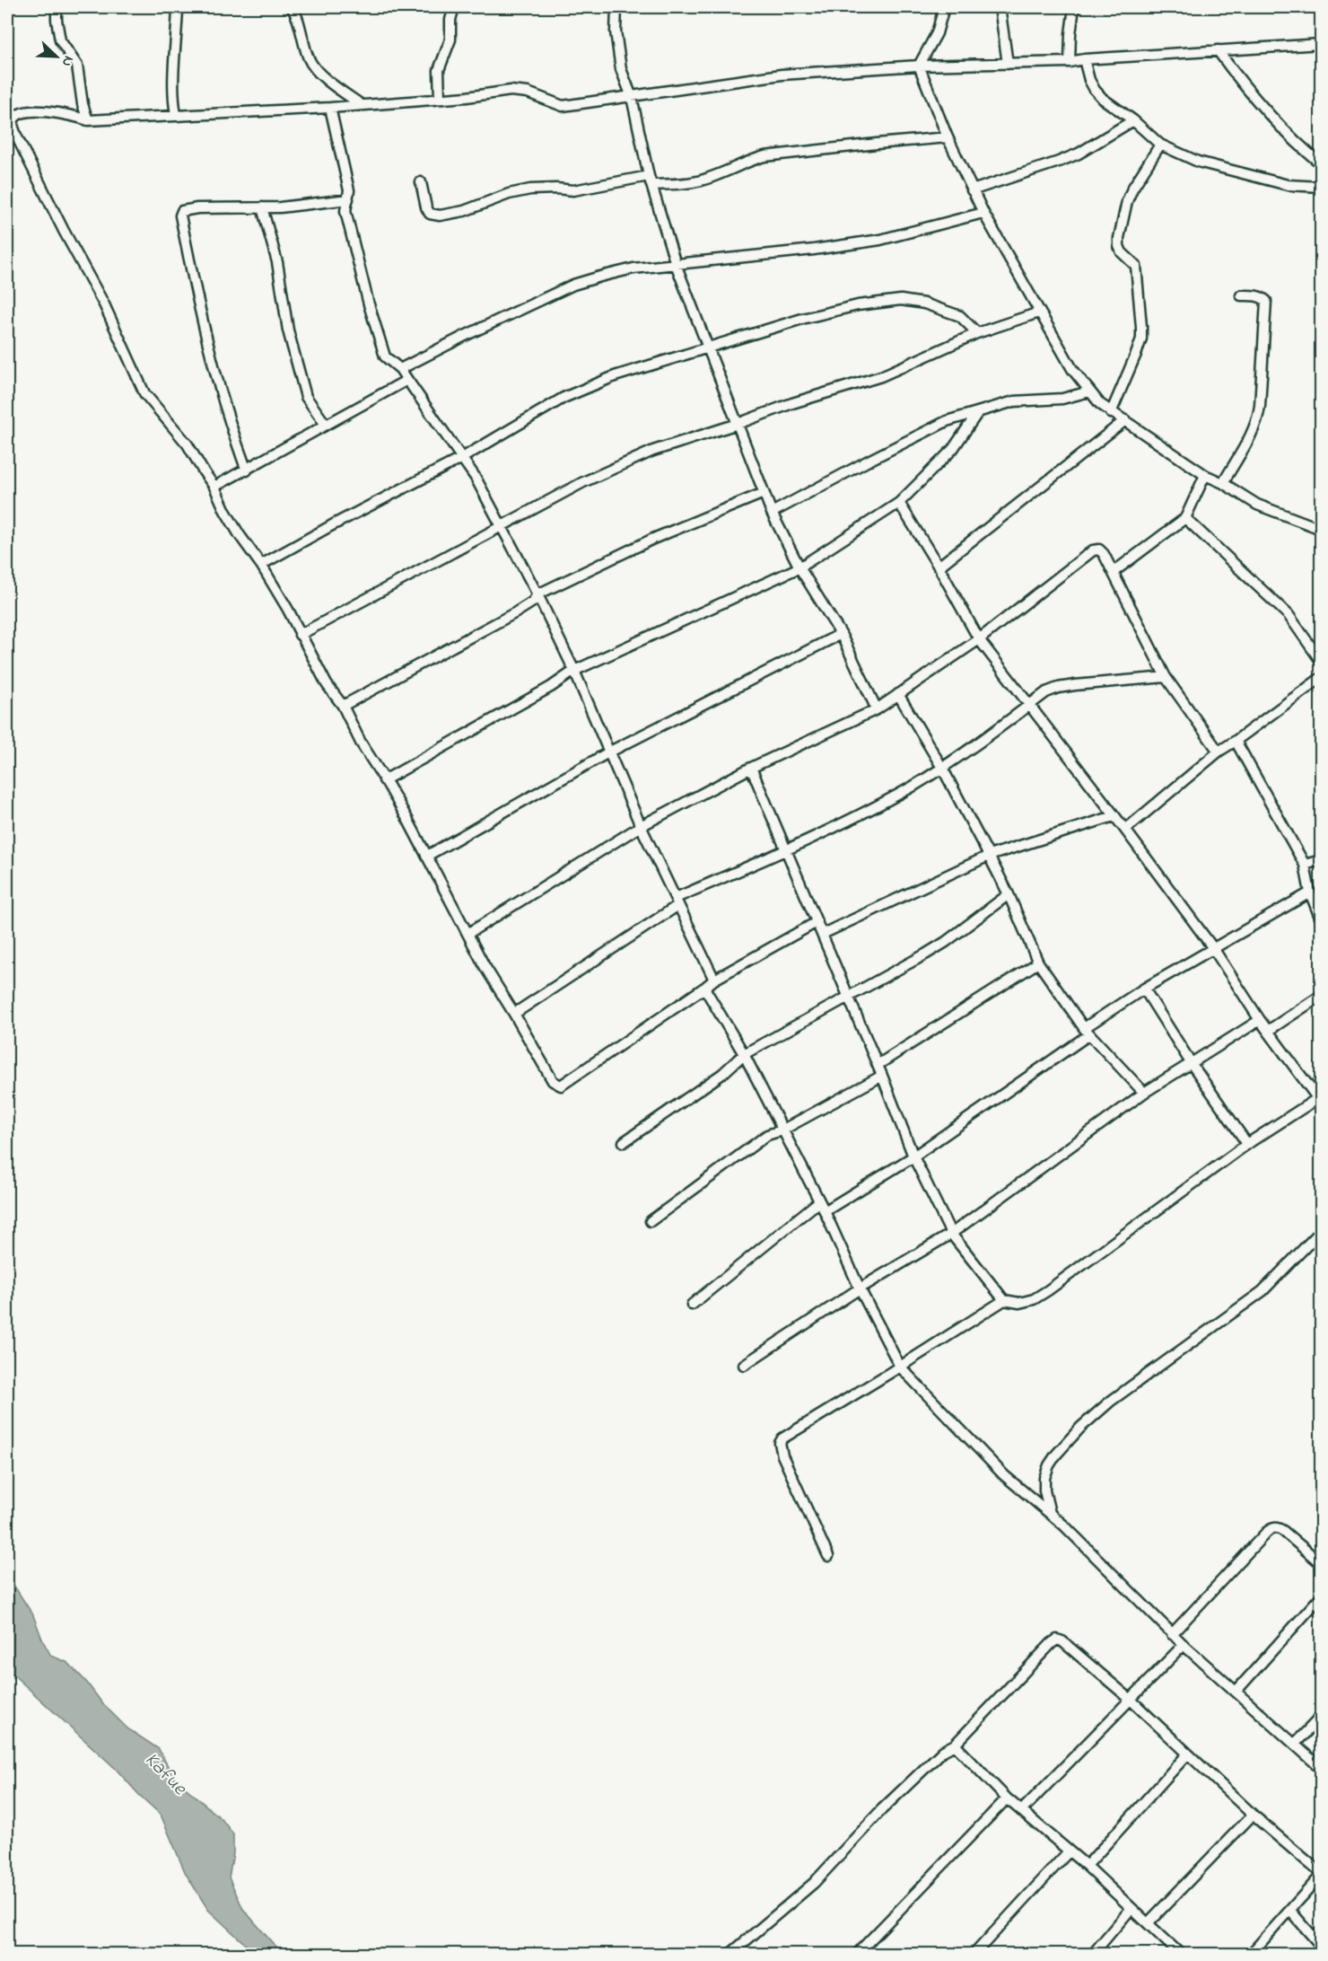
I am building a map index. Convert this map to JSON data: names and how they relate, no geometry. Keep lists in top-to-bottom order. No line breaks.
{"water":["Kafue"],"north":"bottom right"}
